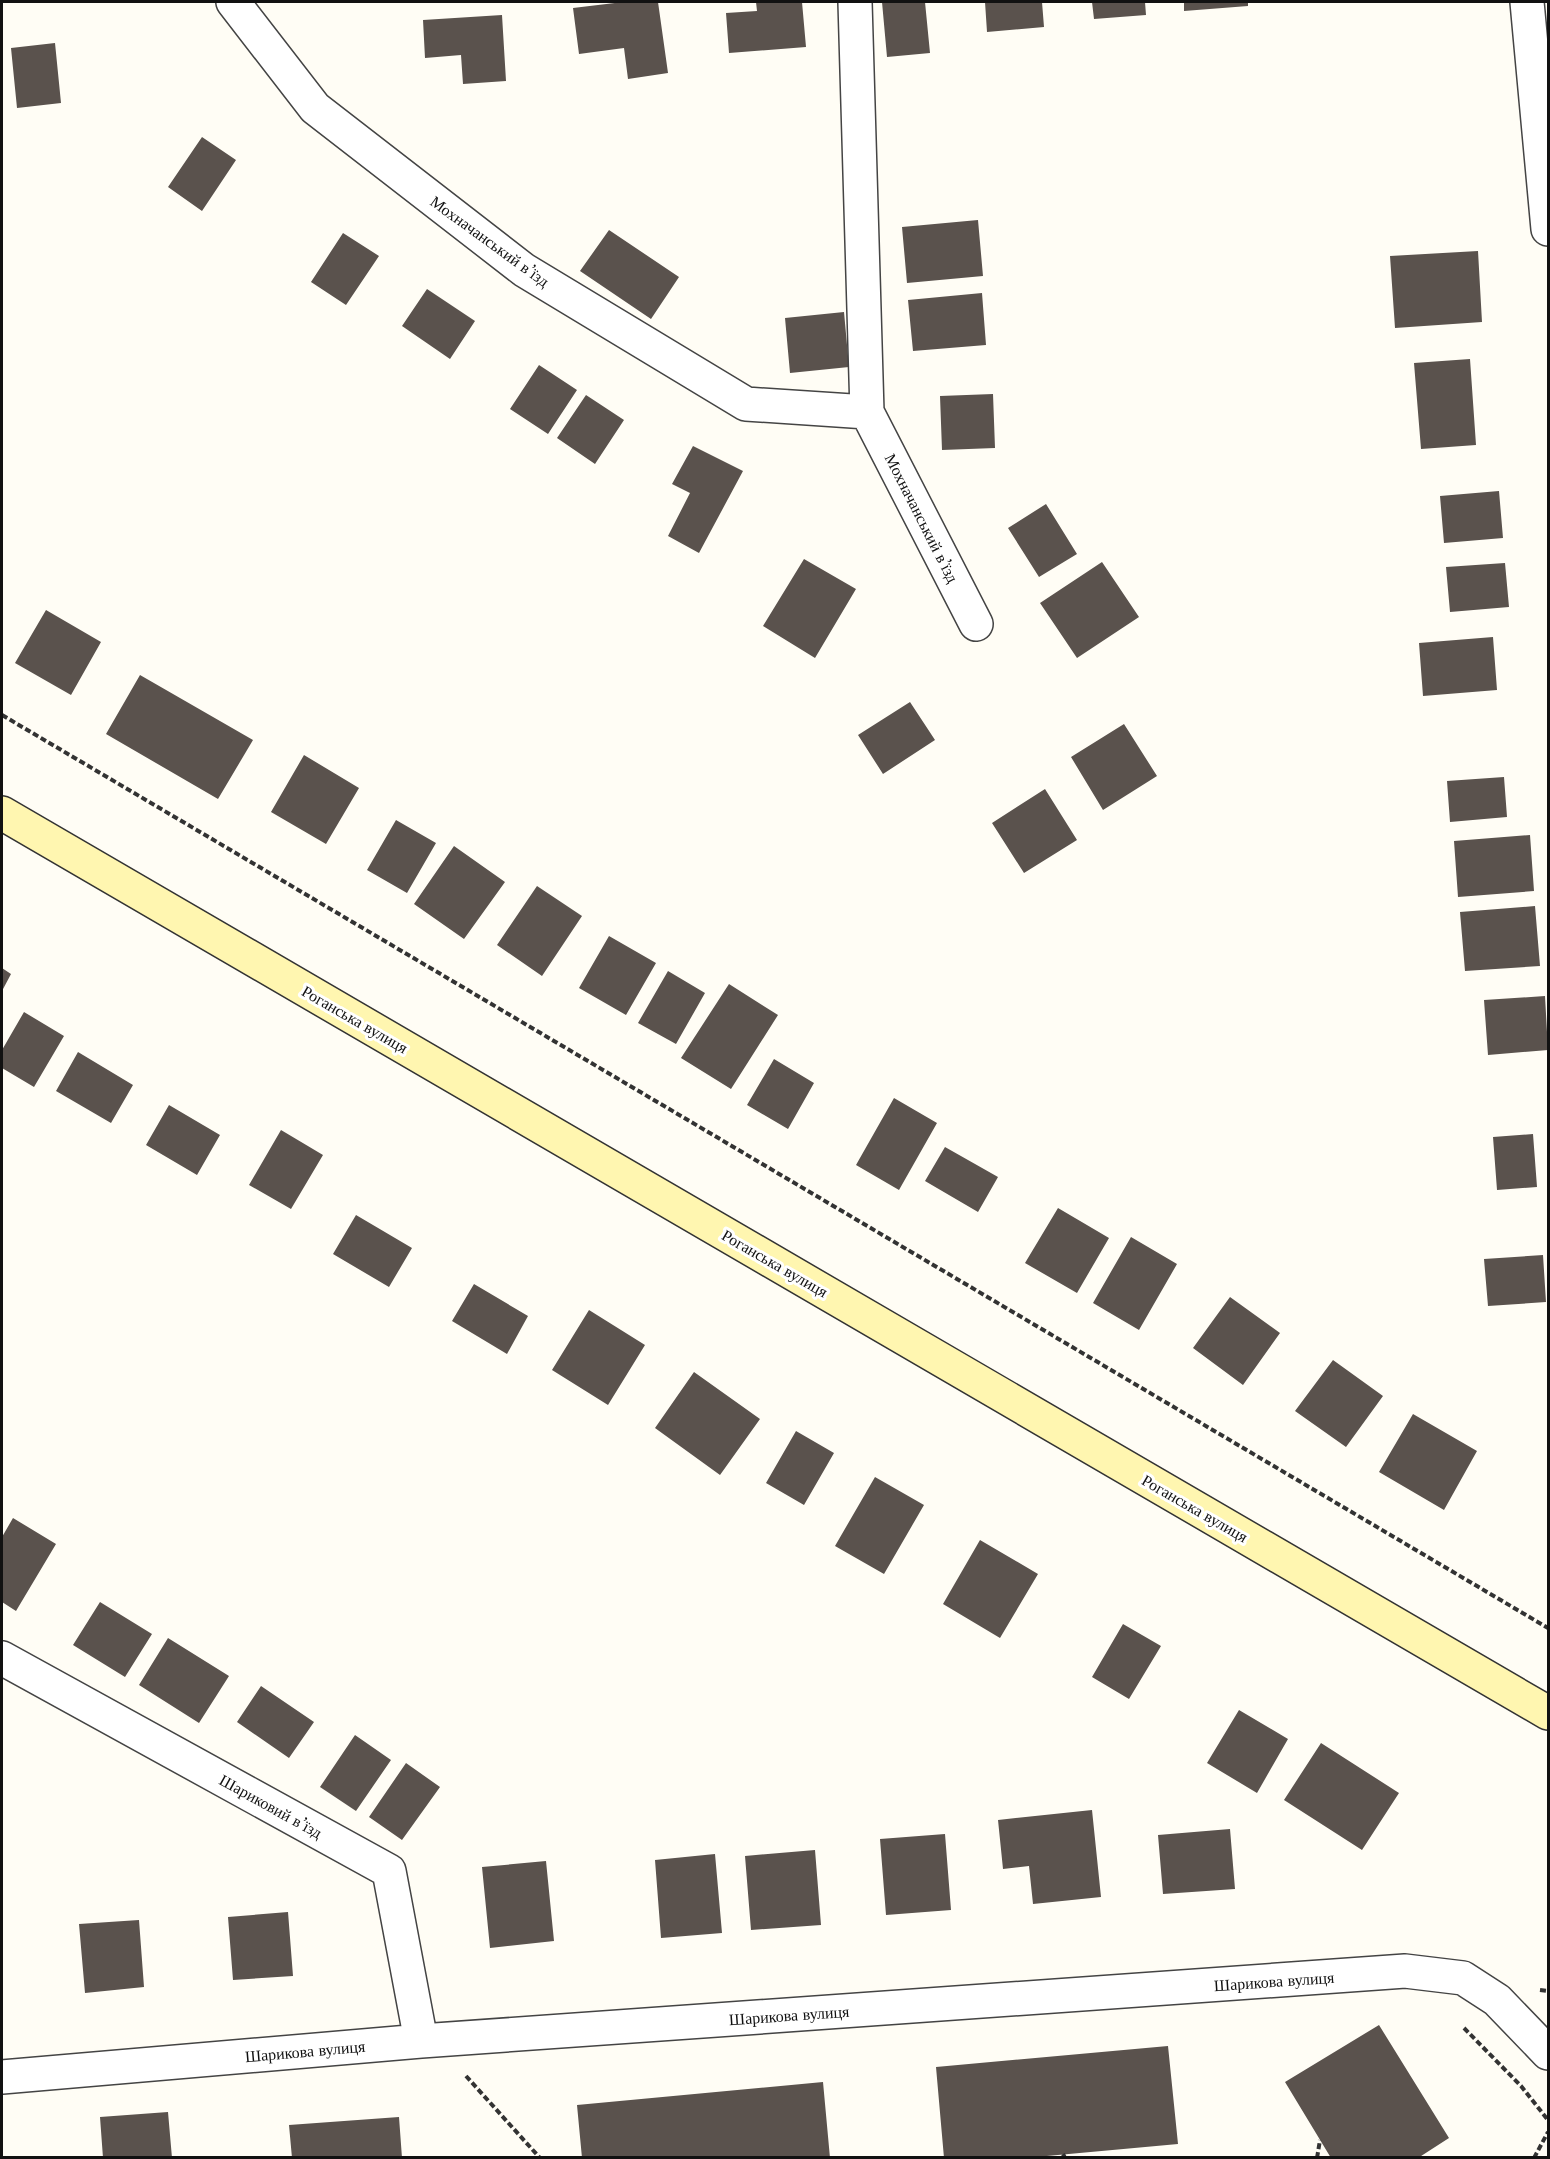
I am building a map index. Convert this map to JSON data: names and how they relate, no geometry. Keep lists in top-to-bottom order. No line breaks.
{"streets":{"main road":["Роганська вулиця"],"street":["Мохначанський в’їзд","Шариковий в’їзд","Шарикова вулиця"]},"crossings":[["Шариковий в’їзд","Шарикова вулиця"]]}
